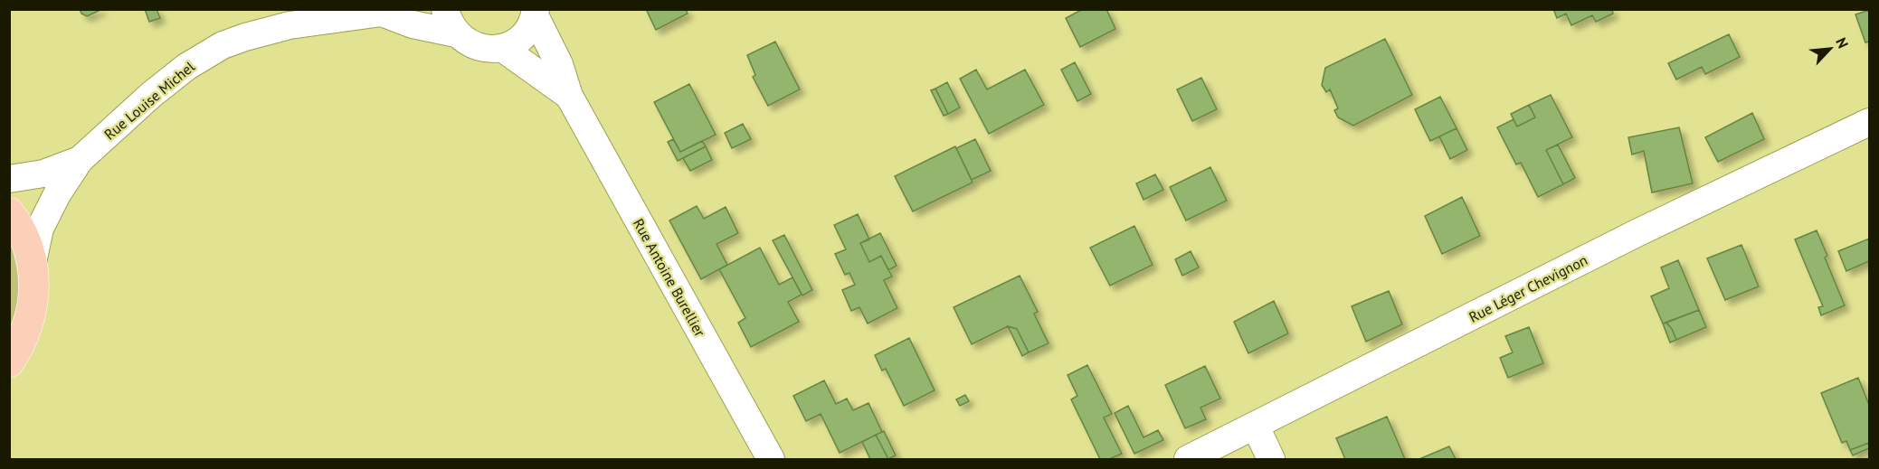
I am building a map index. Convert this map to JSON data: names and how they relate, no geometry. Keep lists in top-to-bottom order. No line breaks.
{"streets":{"street":["Rue Louise Michel","Rue Antoine Burellier","Rue Léger Chevignon"]},"crossings":[["Rue Louise Michel","Rue Antoine Burellier"]],"north":"top right"}
